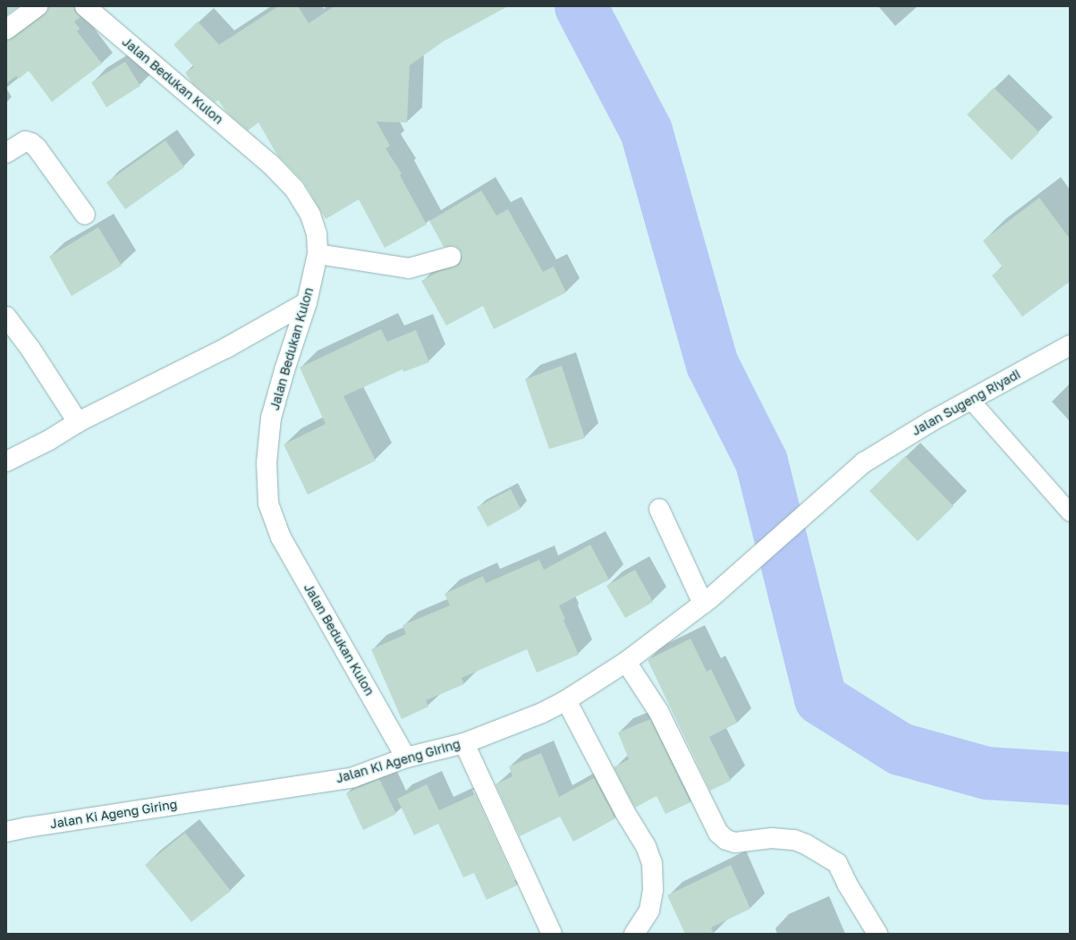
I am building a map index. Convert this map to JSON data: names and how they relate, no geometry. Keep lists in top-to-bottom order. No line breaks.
{"streets":{"street":["Jalan Bedukan Kulon","Jalan Sugeng Riyadi","Jalan Ki Ageng Giring"]},"crossings":[["Jalan Bedukan Kulon","Jalan Ki Ageng Giring"],["Jalan Sugeng Riyadi","Jalan Ki Ageng Giring"]]}
